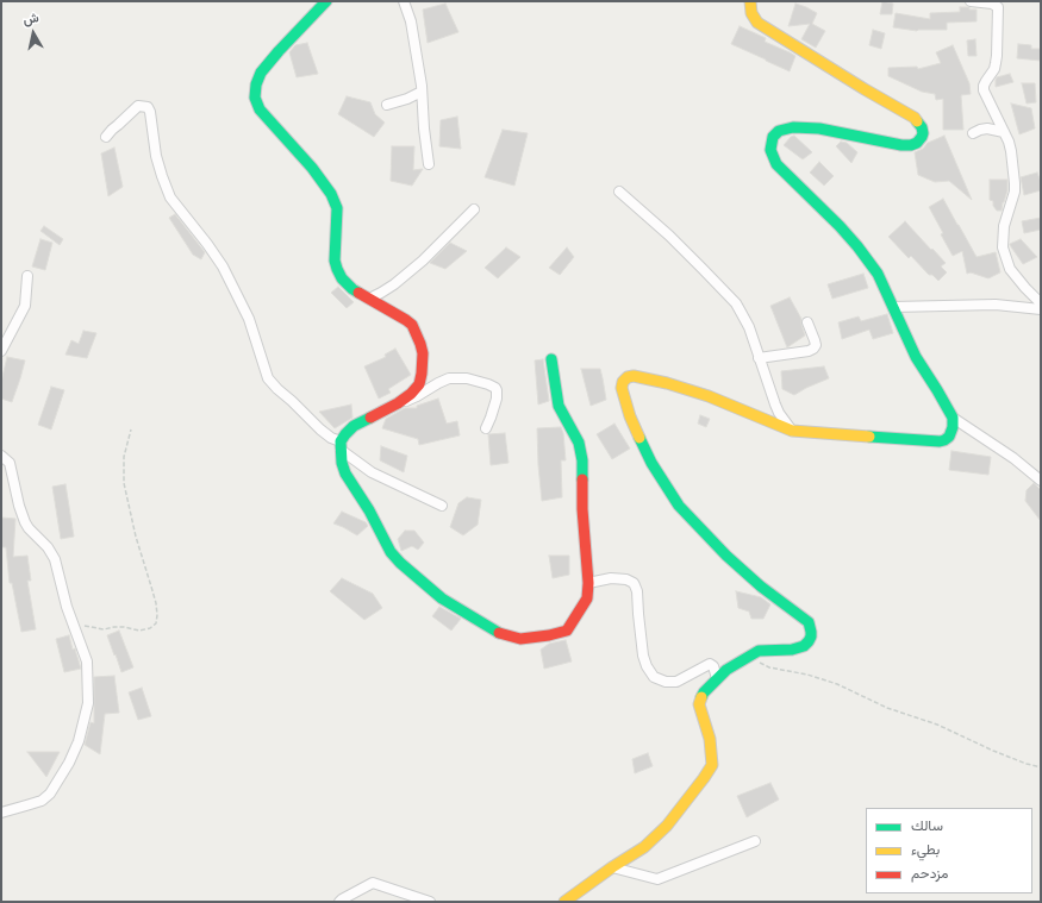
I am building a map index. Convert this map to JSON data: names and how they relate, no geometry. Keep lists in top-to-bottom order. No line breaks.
{"legend":["سالك","بطيء","مزدحم"],"north":"top"}
